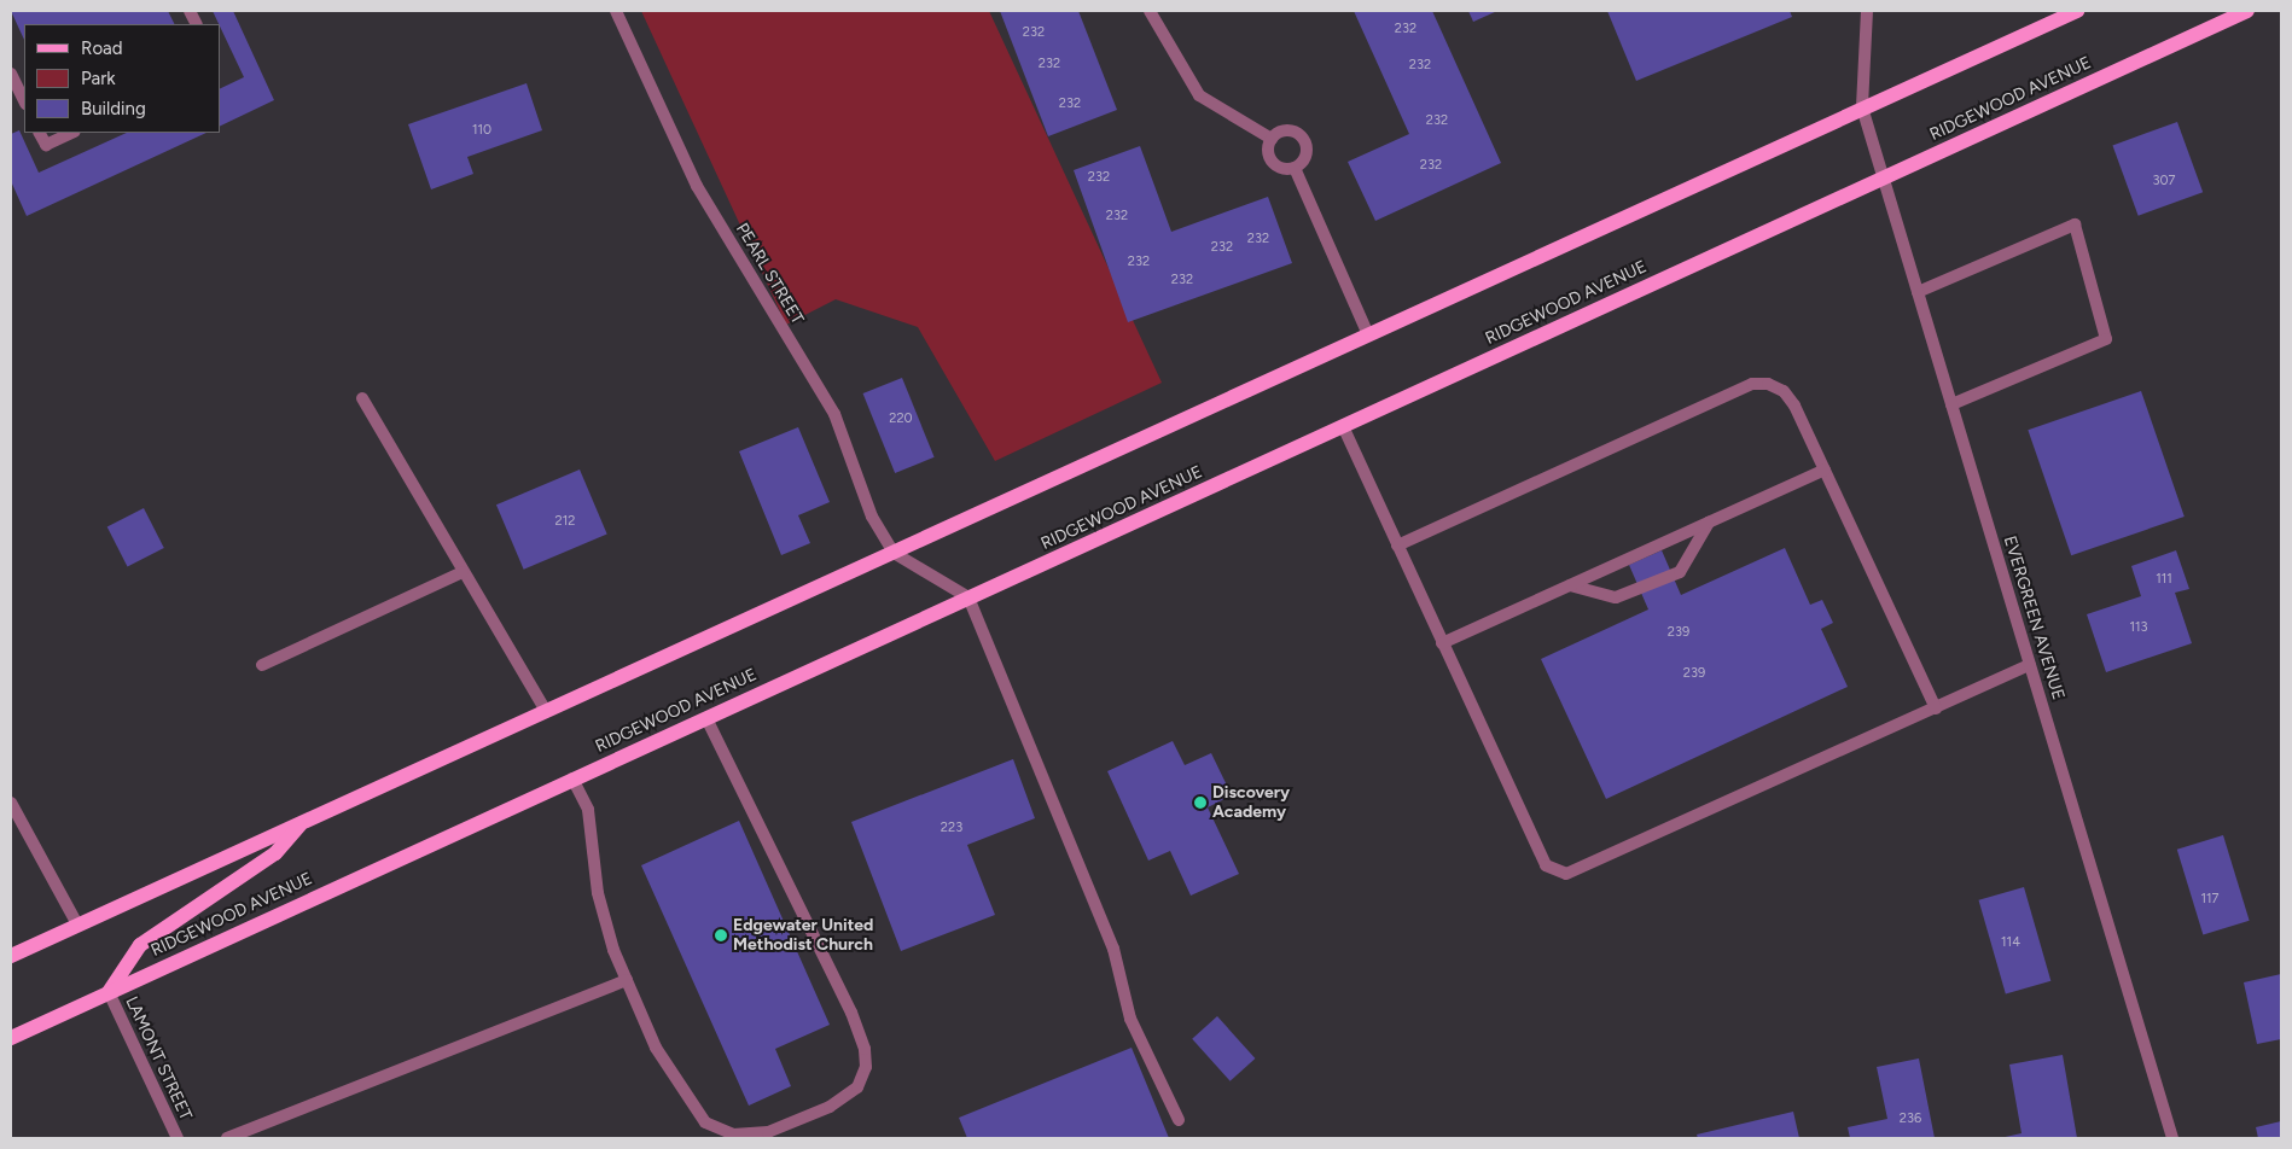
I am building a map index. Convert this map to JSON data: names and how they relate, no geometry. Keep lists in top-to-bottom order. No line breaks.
{"streets":{"main road":["RIDGEWOOD AVENUE"],"street":["PEARL STREET","EVERGREEN AVENUE","LAMONT STREET"]},"crossings":[["RIDGEWOOD AVENUE","EVERGREEN AVENUE"],["RIDGEWOOD AVENUE","LAMONT STREET"]],"places":["Discovery Academy","Edgewater United Methodist Church"],"house_numbers":["232","232","232","232","232","232","110","232","232","307","232","232","232","232","232","220","212","111","113","239","239","223","117","114","236"],"legend":["Road","Park","Building"]}
